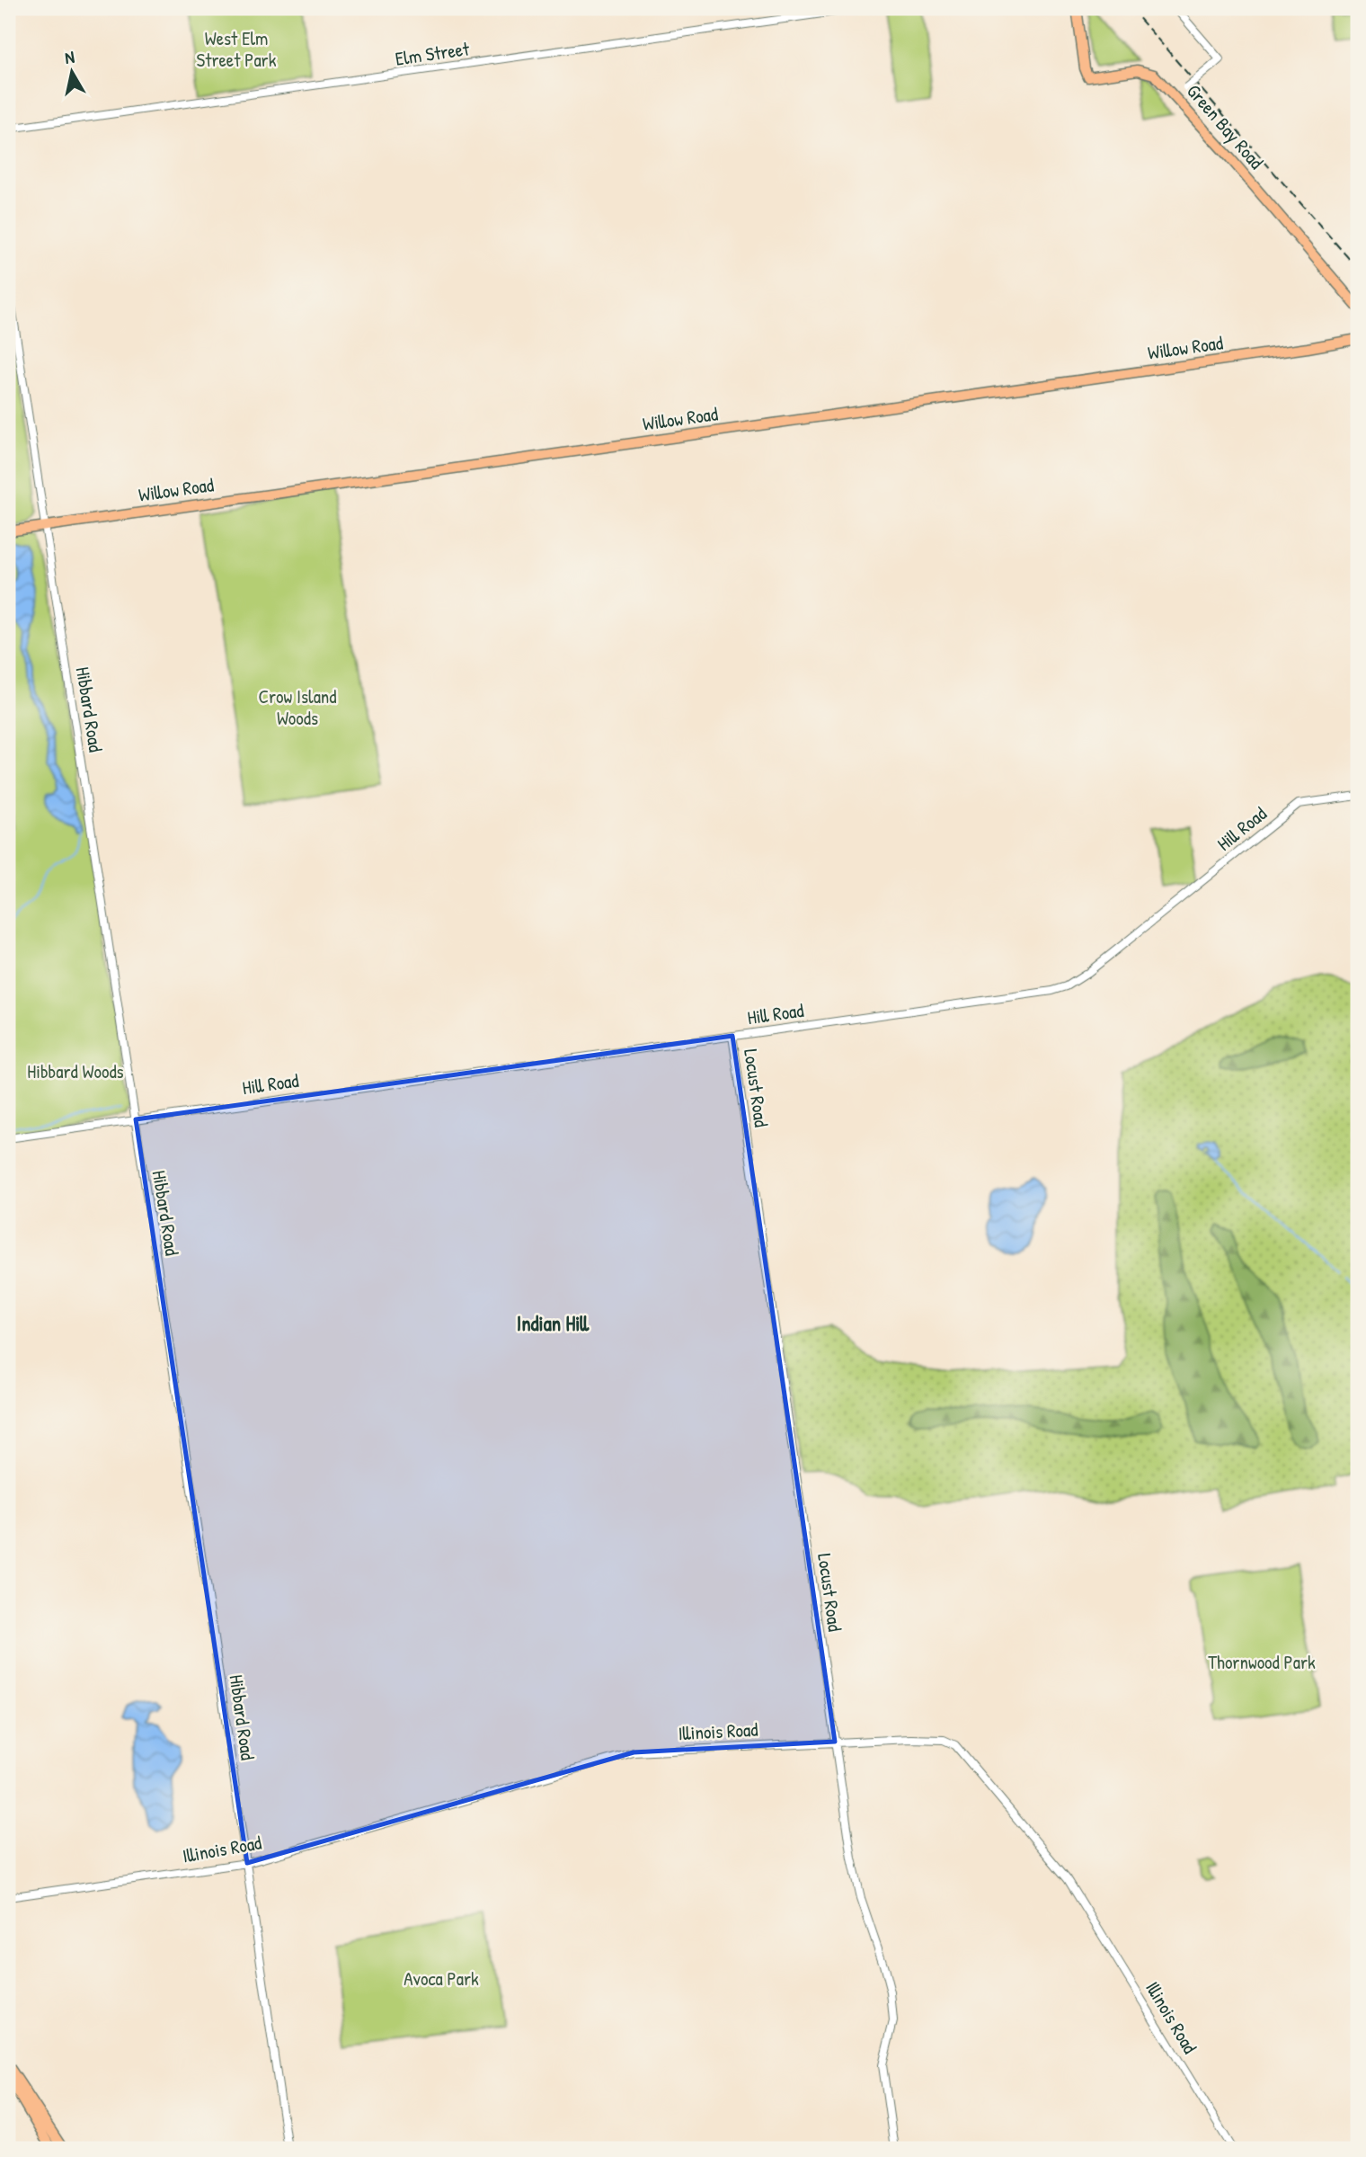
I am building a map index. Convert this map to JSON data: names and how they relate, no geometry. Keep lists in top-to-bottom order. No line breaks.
{"streets":{"main road":["Green Bay Road","Willow Road"],"street":["Elm Street","Hibbard Road","Hill Road","Locust Road","Illinois Road"]},"crossings":[["Willow Road","Hibbard Road"],["Hibbard Road","Hill Road"],["Hibbard Road","Illinois Road"],["Hill Road","Locust Road"],["Locust Road","Illinois Road"]],"districts":["Indian Hill"],"parks":["West Elm Street Park","Crow Island Woods","Hibbard Woods","Thornwood Park","Avoca Park"],"north":"top"}
